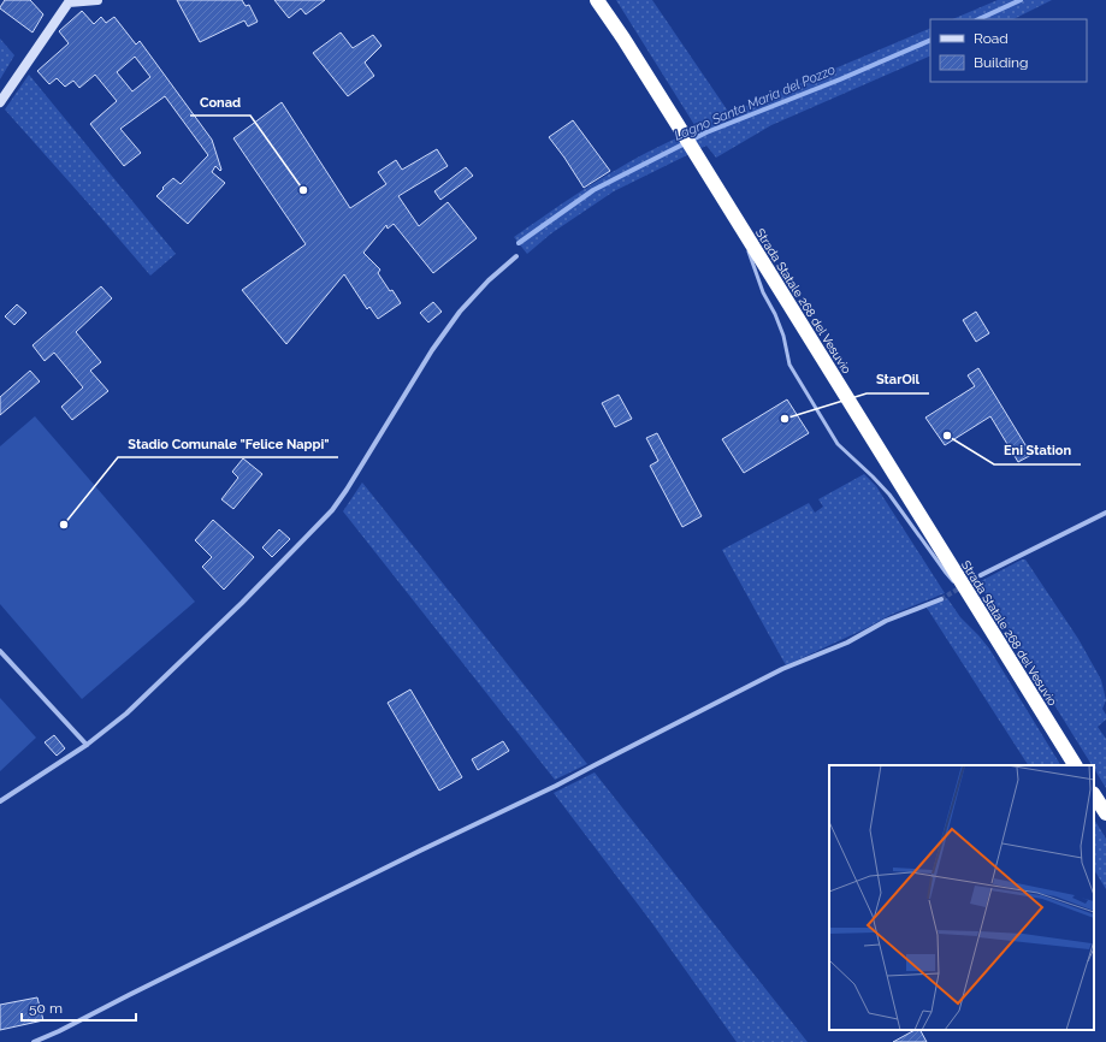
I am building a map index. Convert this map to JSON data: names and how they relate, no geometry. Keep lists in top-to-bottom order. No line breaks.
{"streets":{"highway":["Strada Statale 268 del Vesuvio"]},"water":["Lagno Santa Maria del Pozzo"],"places":["Conad","StarOil","Eni Station","Stadio Comunale \"Felice Nappi\""],"legend":["Road","Building"],"scale_bar":"50 m"}
